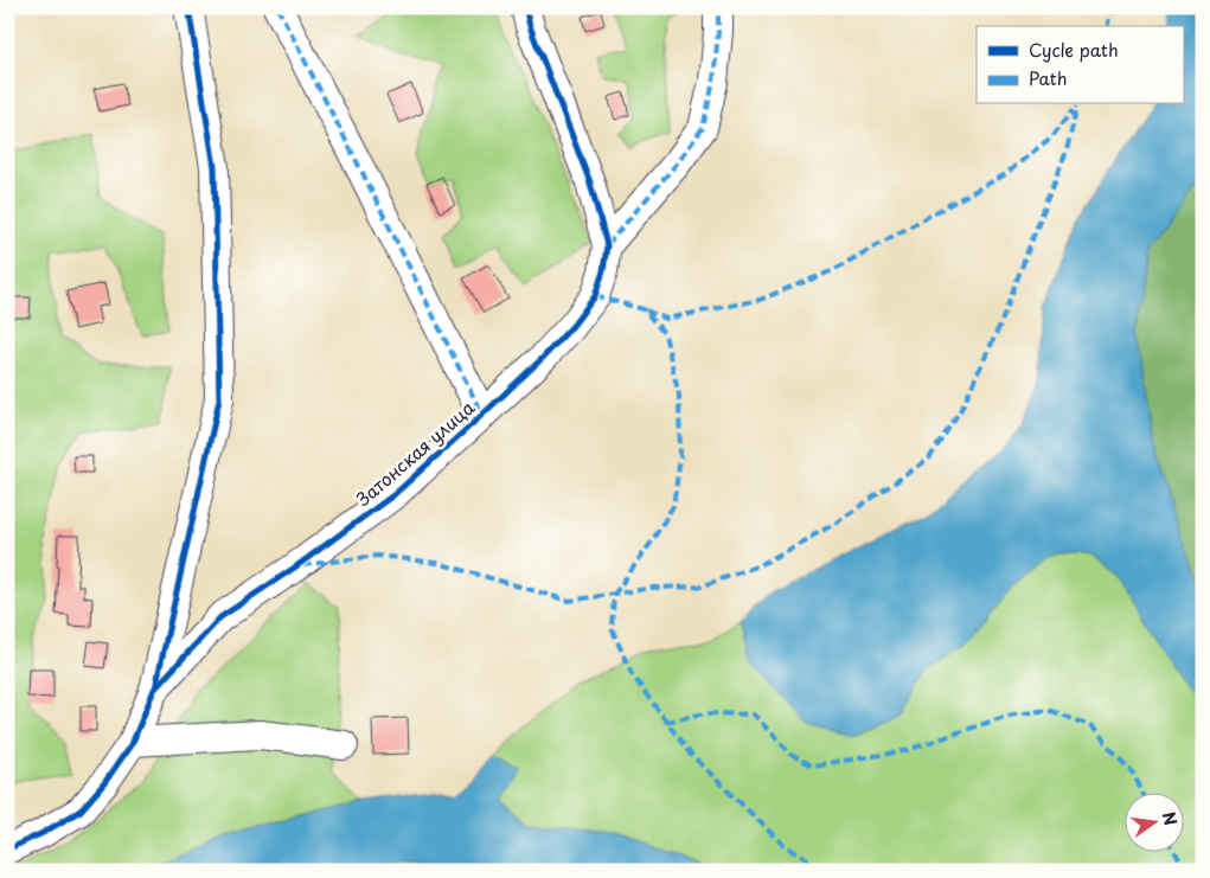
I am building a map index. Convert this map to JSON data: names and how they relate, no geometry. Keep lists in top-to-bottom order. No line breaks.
{"streets":{"street":["Затонская улица"]},"legend":["Cycle path","Path"],"north":"right"}
